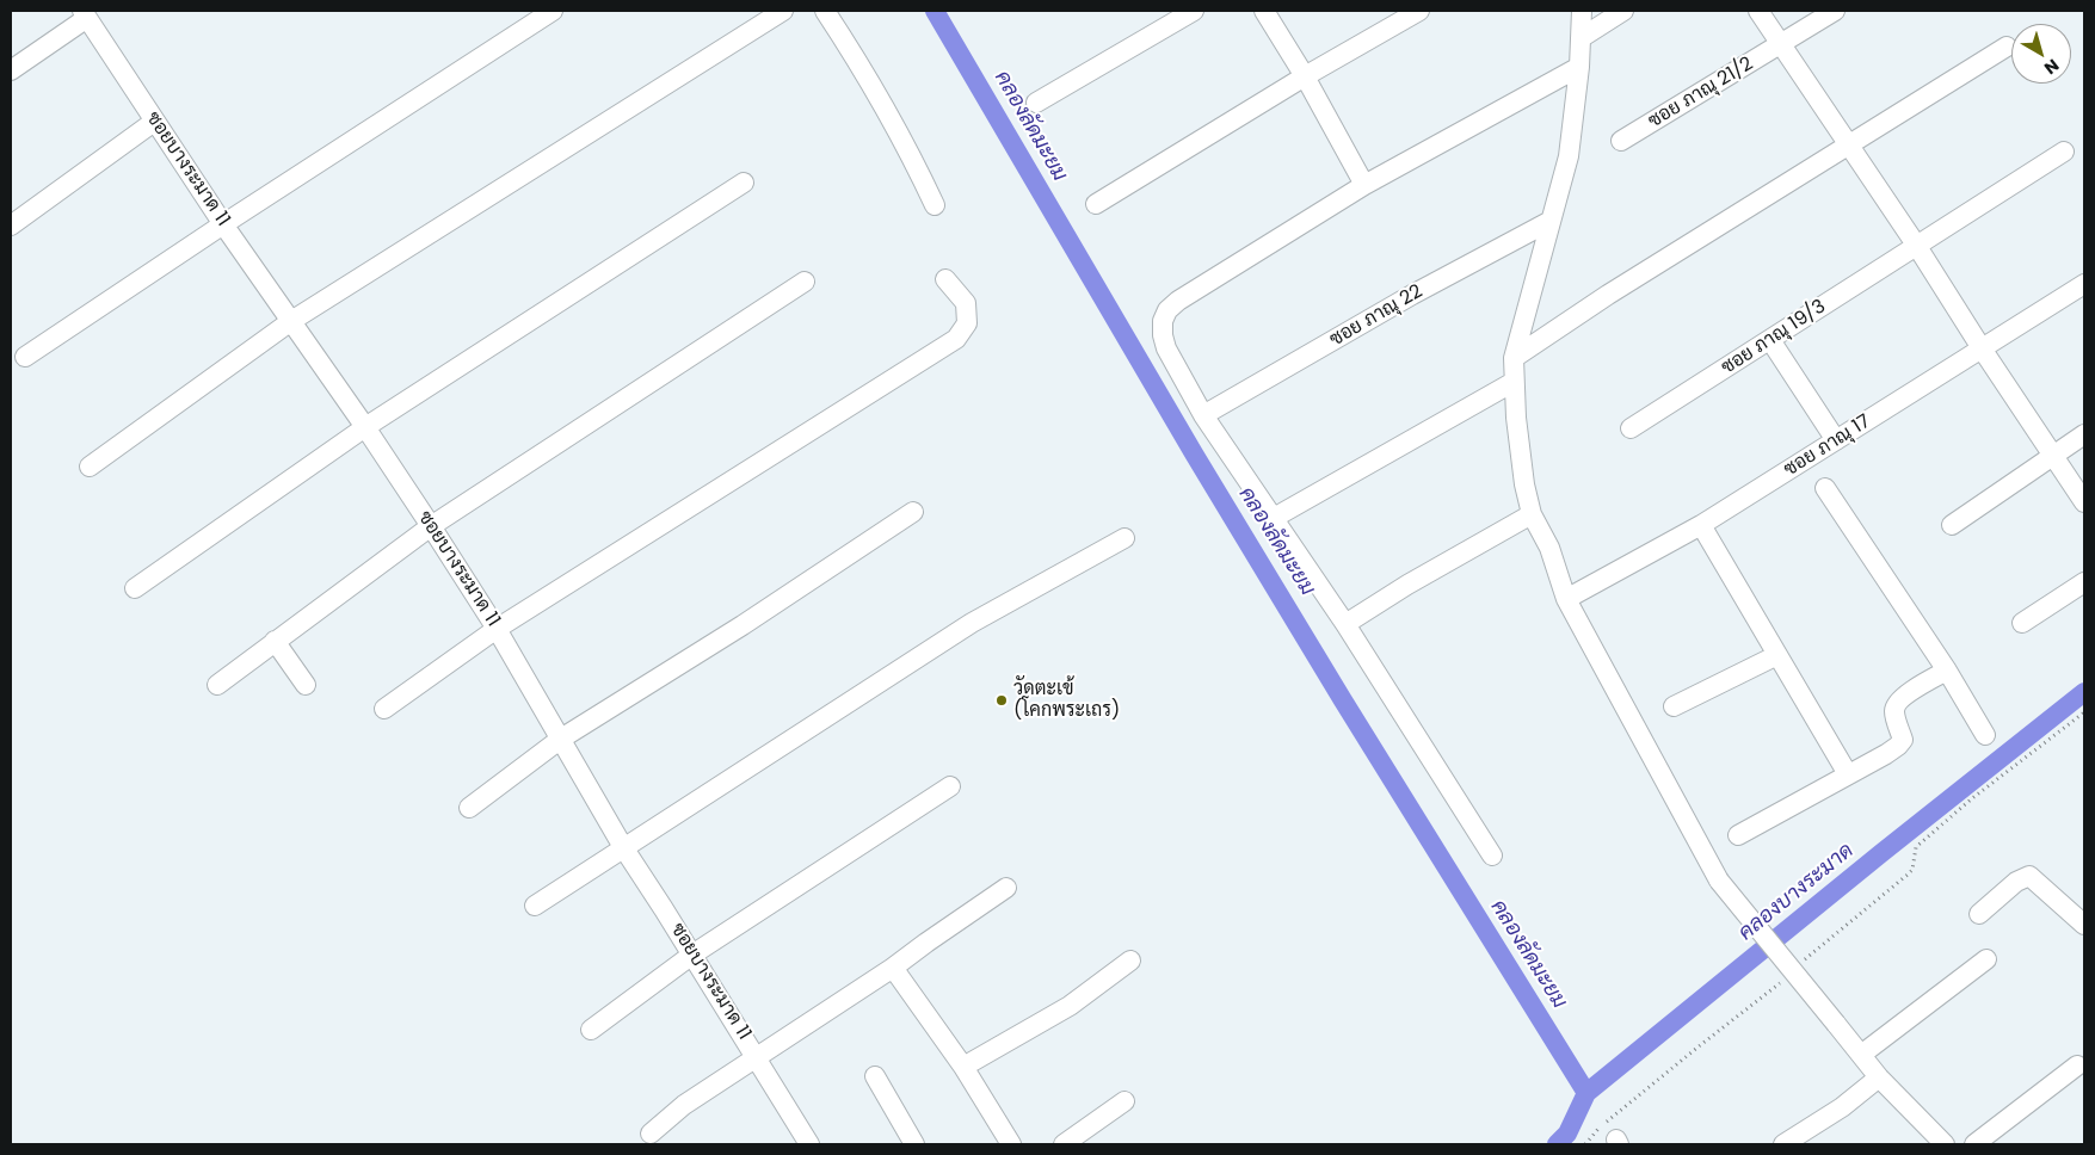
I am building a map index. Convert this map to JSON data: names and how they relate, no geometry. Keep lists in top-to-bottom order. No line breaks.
{"streets":{"street":["ซอย ภาณุ 21/2","ซอยบางระมาด 11","ซอย ภาณุ 22","ซอย ภาณุ 19/3","ซอย ภาณุ 17"]},"water":["คลองลัดมะยม","คลองบางระมาด"],"places":["วัดตะเข้ (โคกพระเถร)"],"north":"bottom right"}
